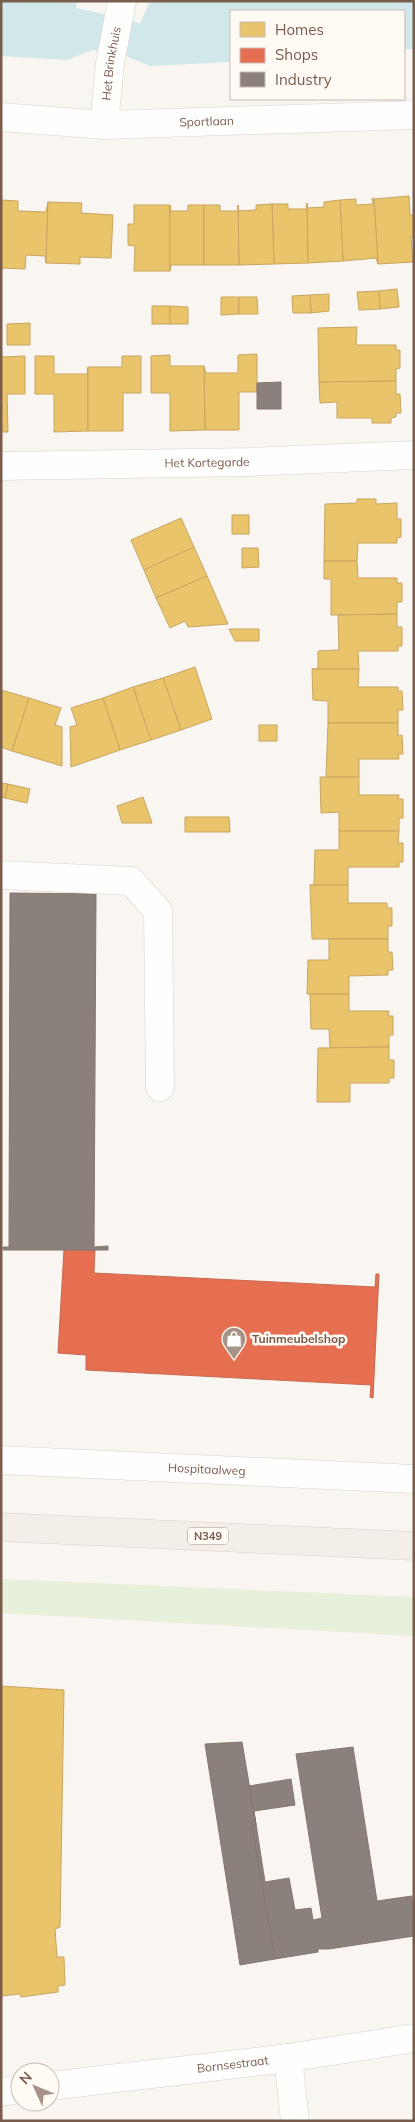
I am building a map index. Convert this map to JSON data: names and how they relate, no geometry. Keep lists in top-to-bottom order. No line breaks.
{"streets":{"main road":["N349"],"street":["Het Brinkhuis","Sportlaan","Het Kortegarde","Hospitaalweg","Bornsestraat"]},"crossings":[["Het Brinkhuis","Sportlaan"]],"places":{"shop":["Tuinmeubelshop"]},"legend":["Homes","Shops","Industry"],"north":"top left"}
